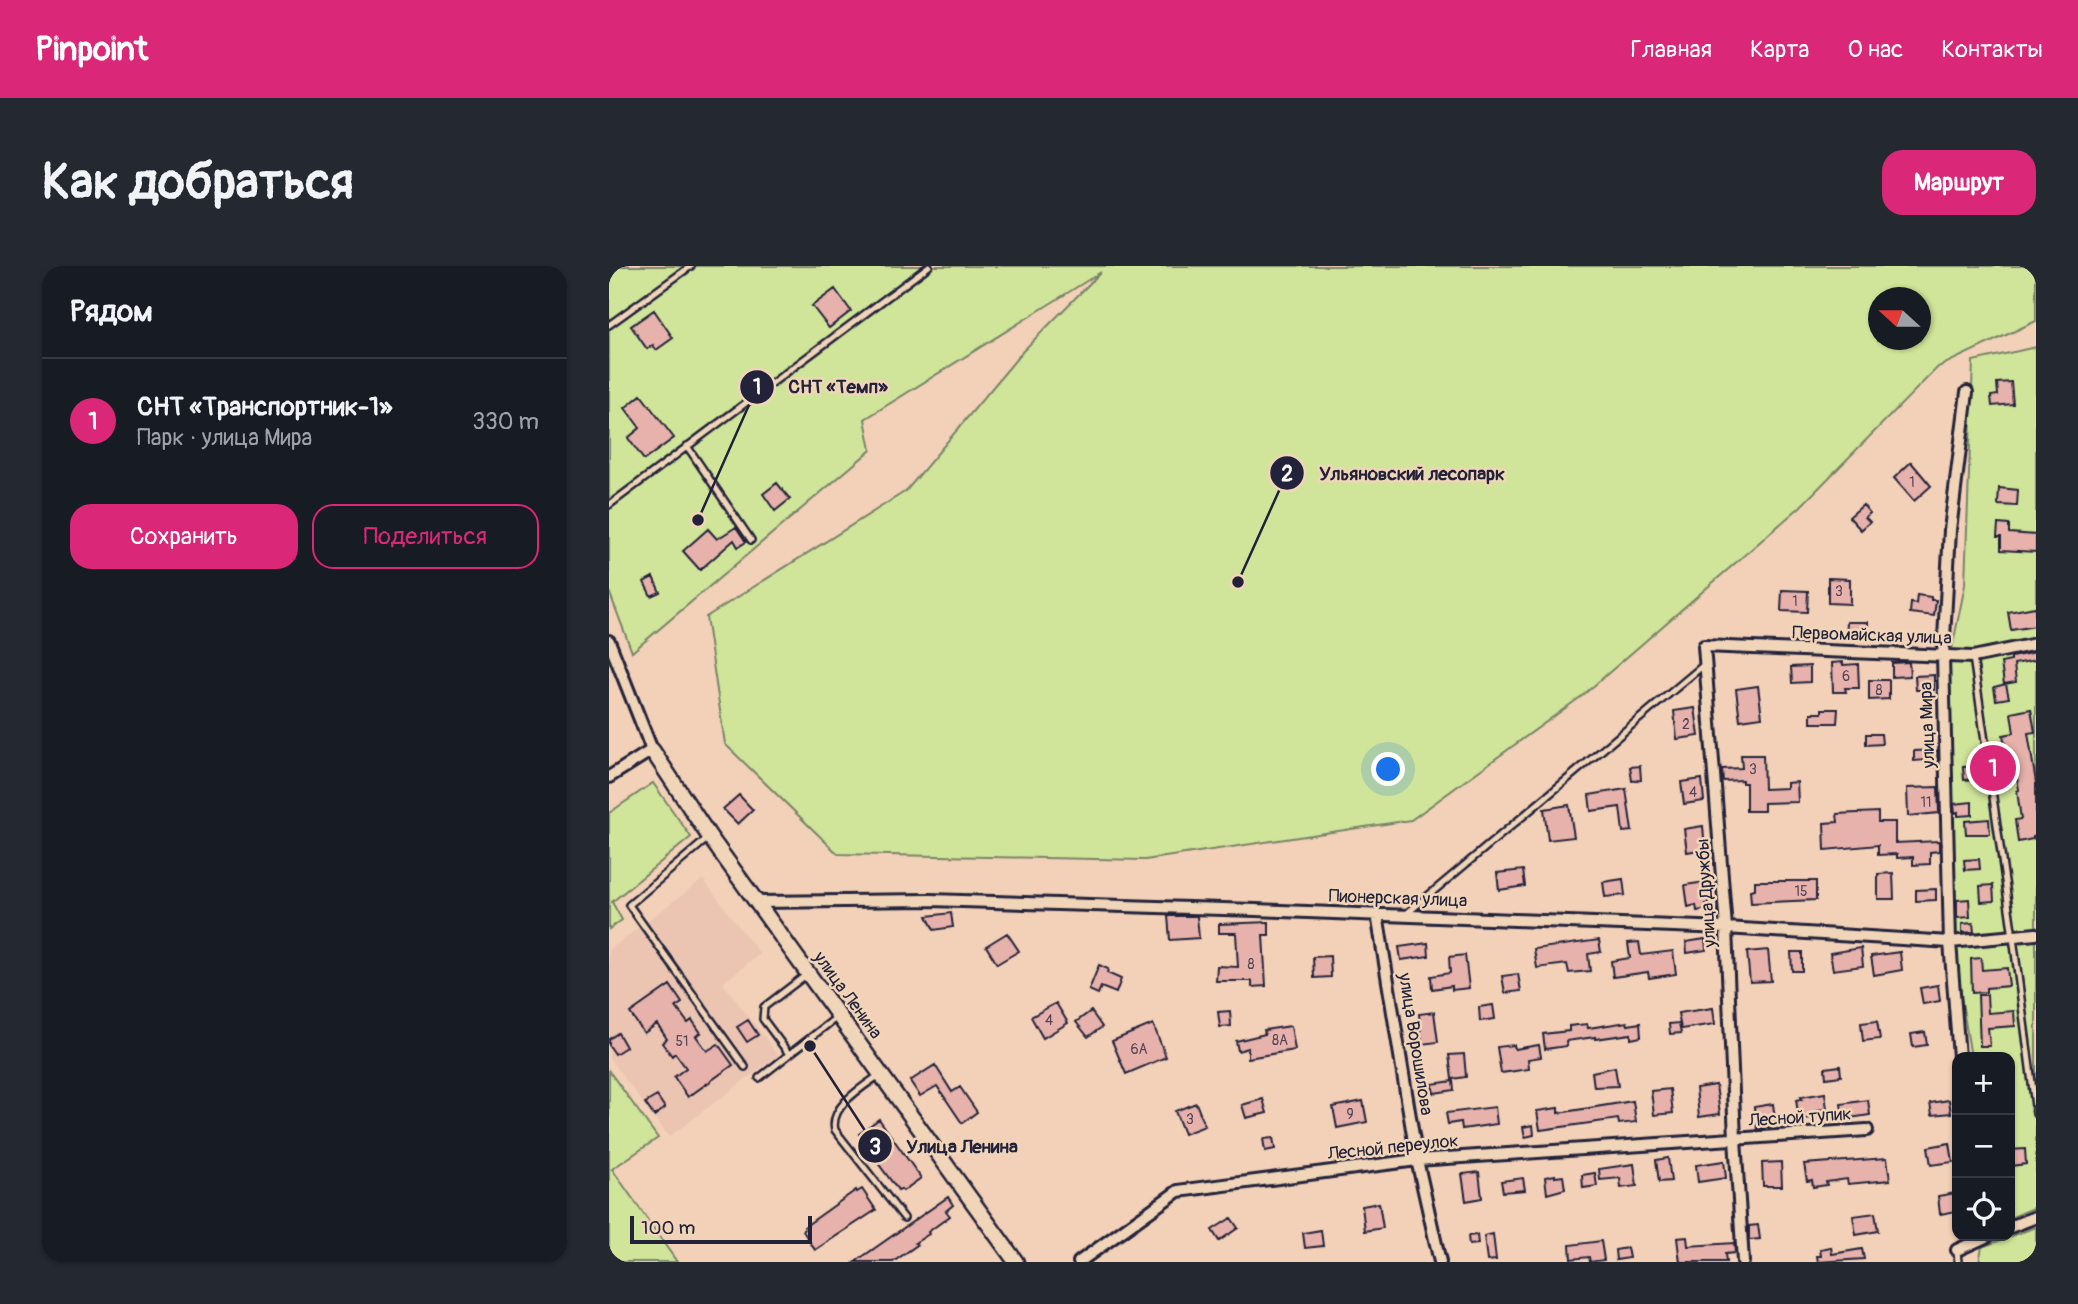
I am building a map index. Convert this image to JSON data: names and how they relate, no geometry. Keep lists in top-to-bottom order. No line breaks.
{"streets":{"street":["Первомайская улица","улица Мира","улица Дружбы","Пионерская улица","улица Ленина","улица Ворошилова","Лесной тупик","Лесной переулок"]},"crossings":[["Первомайская улица","улица Мира"],["Первомайская улица","улица Дружбы"],["улица Мира","Пионерская улица"],["улица Дружбы","Пионерская улица"],["улица Дружбы","Лесной тупик"],["улица Дружбы","Лесной переулок"],["Пионерская улица","улица Ленина"],["Пионерская улица","улица Ворошилова"],["улица Ворошилова","Лесной переулок"],["Лесной тупик","Лесной переулок"]],"places":["СНТ «Темп»","Ульяновский лесопарк","Улица Ленина"],"house_numbers":["1","3","1","6","8","2","3","4","11","15","8","4","8А","51","6А","9","3"],"scale_bar":"100 m","north":"left","page":{"header":"Pinpoint","nav":["Главная","Карта","О нас","Контакты"],"buttons":["Маршрут",["Сохранить","Поделиться"]],"title":"Как добраться","heading":"Рядом","list":[{"mark":"1","name":"СНТ «Транспортник-1»","note":"Парк · улица Мира","value":"330 m"}],"pins":"1","map_buttons":["+","−"],"scale":"100 m"}}
